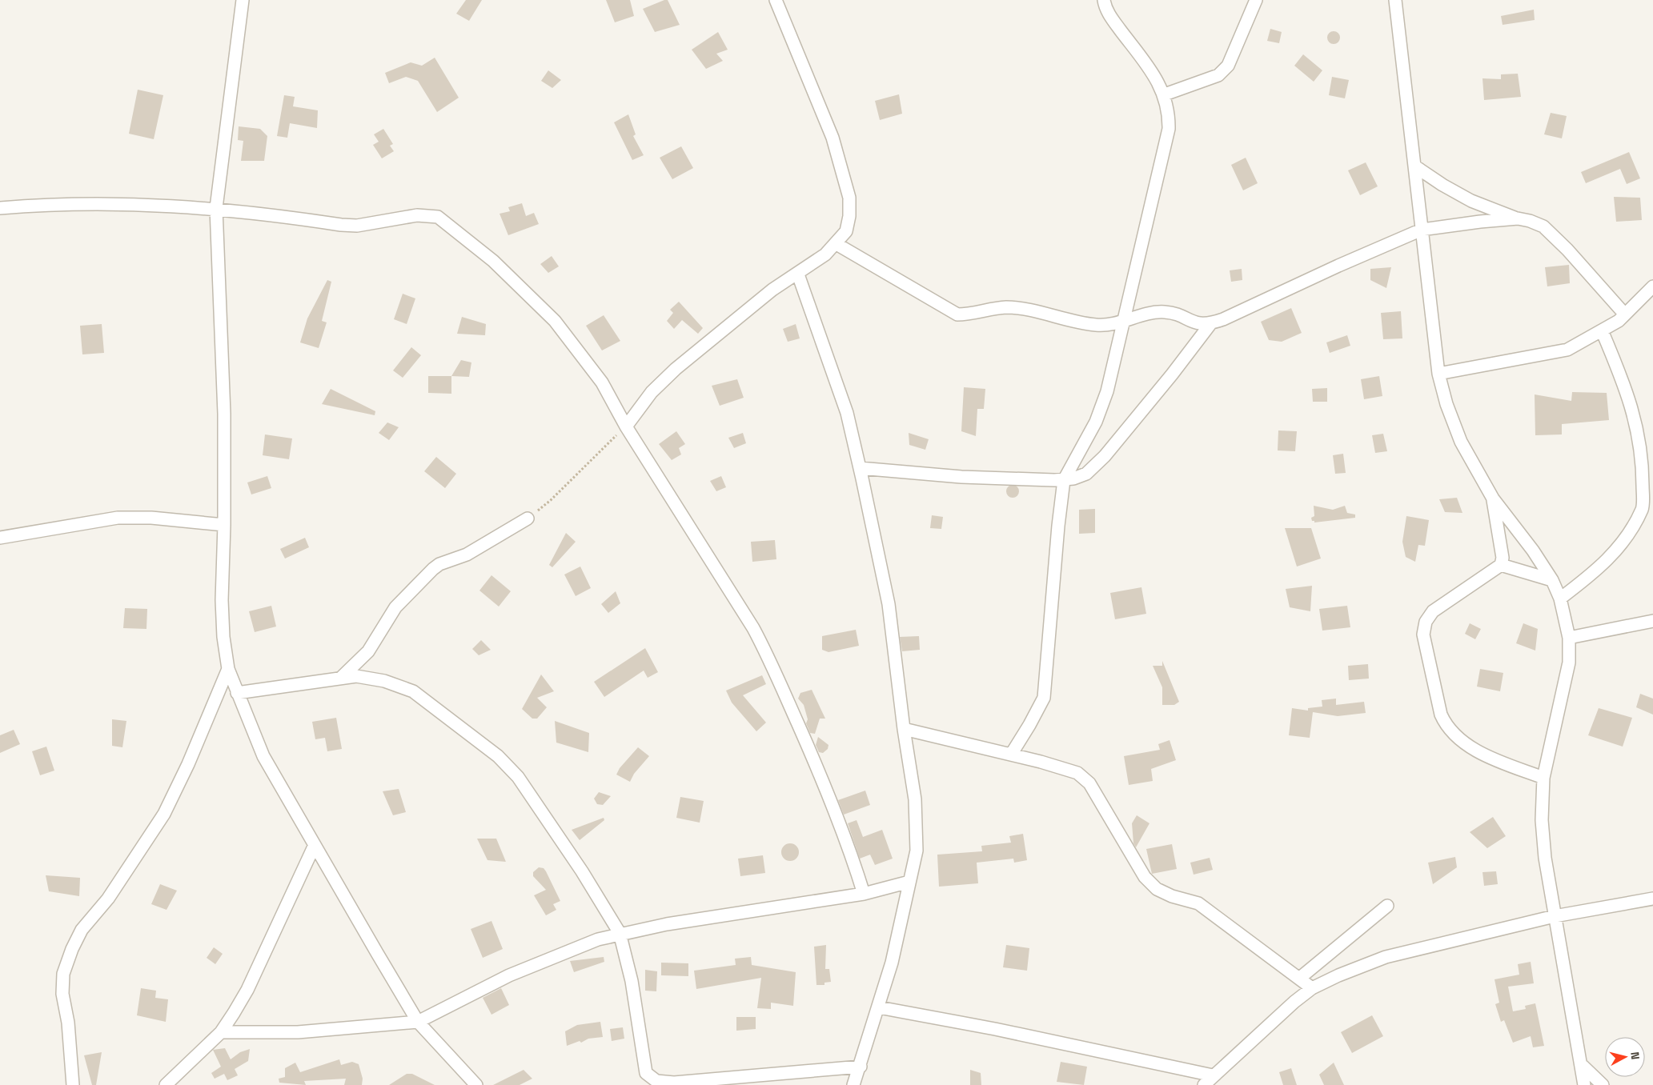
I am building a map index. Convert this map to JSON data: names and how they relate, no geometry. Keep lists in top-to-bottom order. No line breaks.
{"north":"right"}
